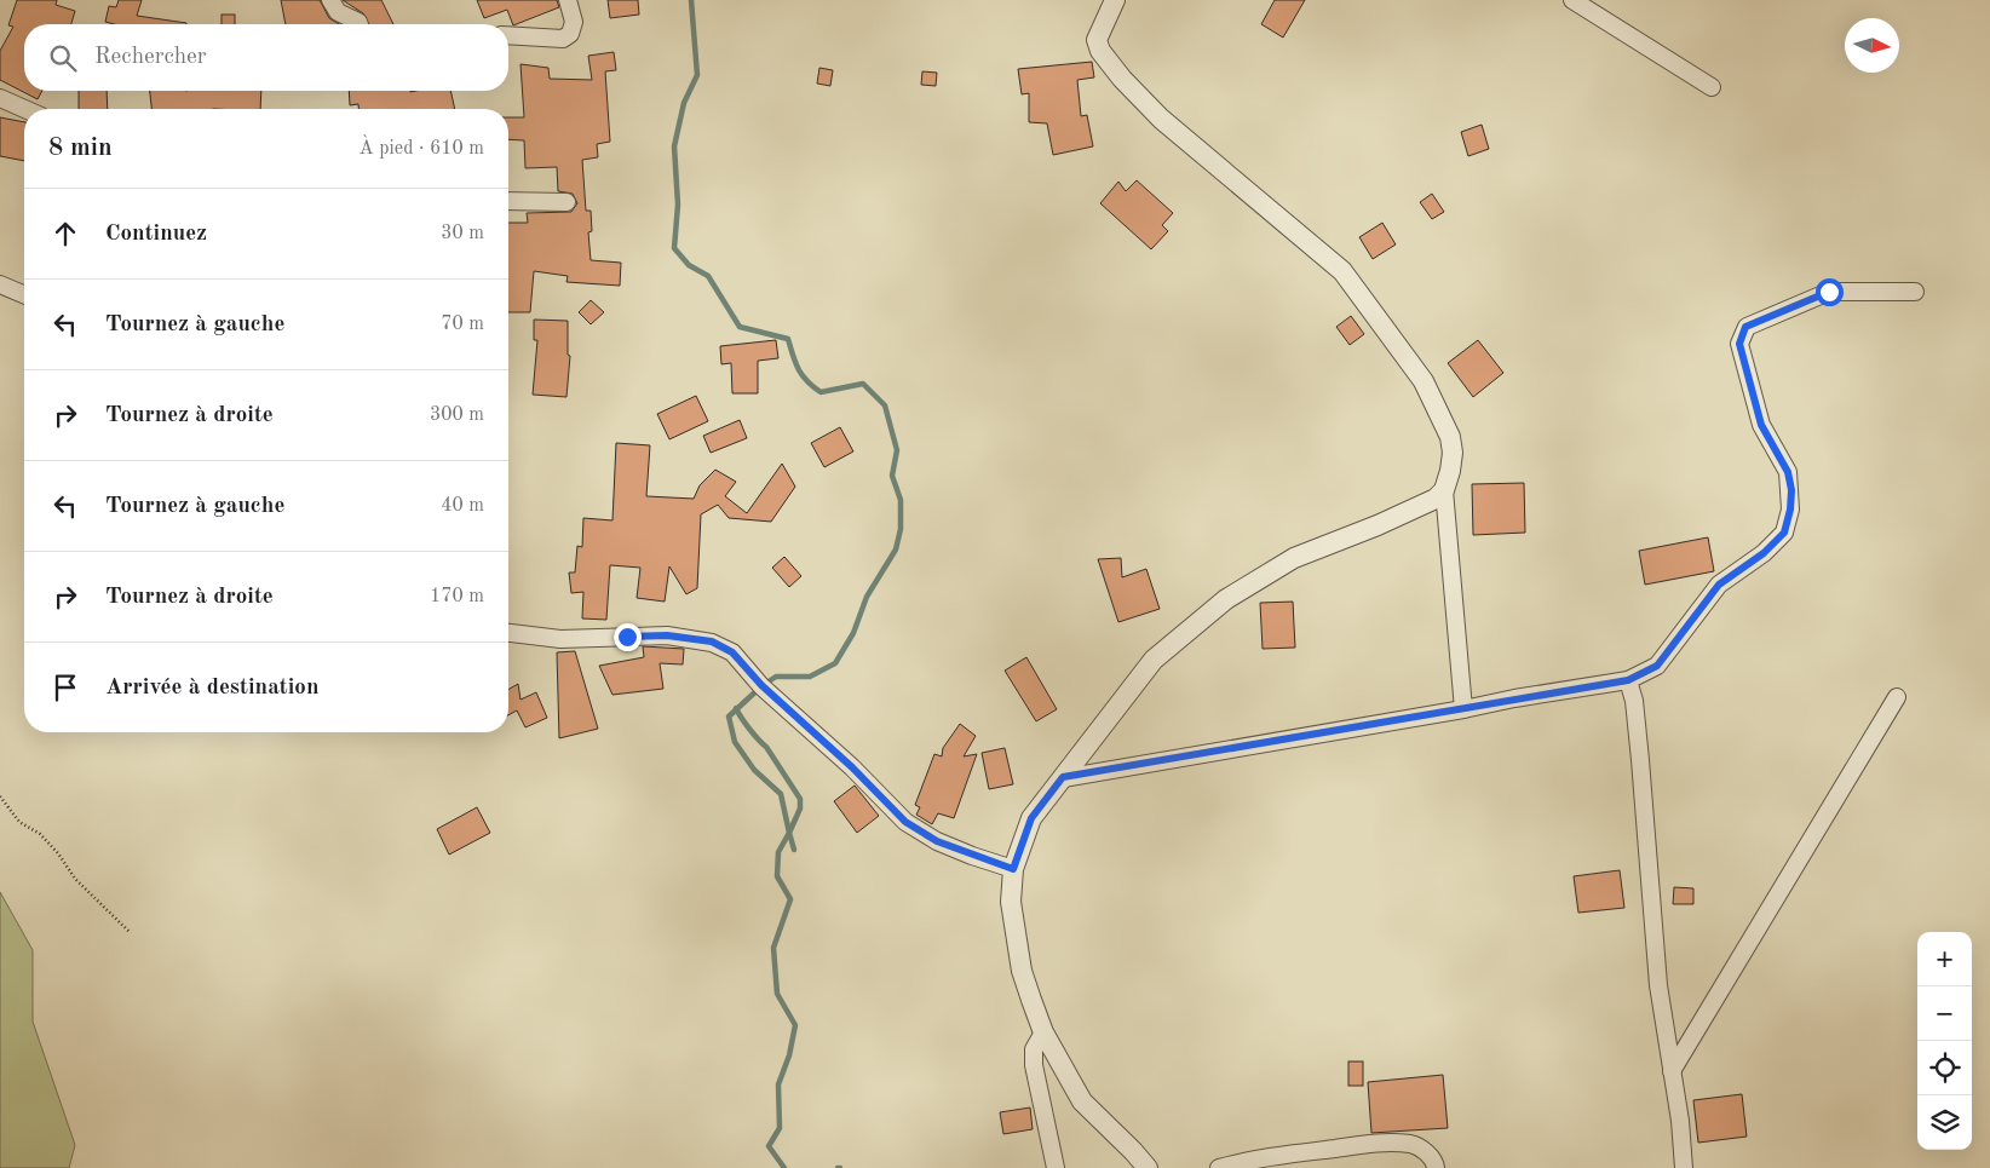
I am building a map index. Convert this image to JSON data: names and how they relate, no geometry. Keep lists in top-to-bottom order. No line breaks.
{"north":"right","page":{"search":"Rechercher","heading":["8 min","À pied · 610 m"],"list":[["Continuez","30 m"],["Tournez à gauche","70 m"],["Tournez à droite","300 m"],["Tournez à gauche","40 m"],["Tournez à droite","170 m"],"Arrivée à destination"],"map_buttons":["+","−"]}}
